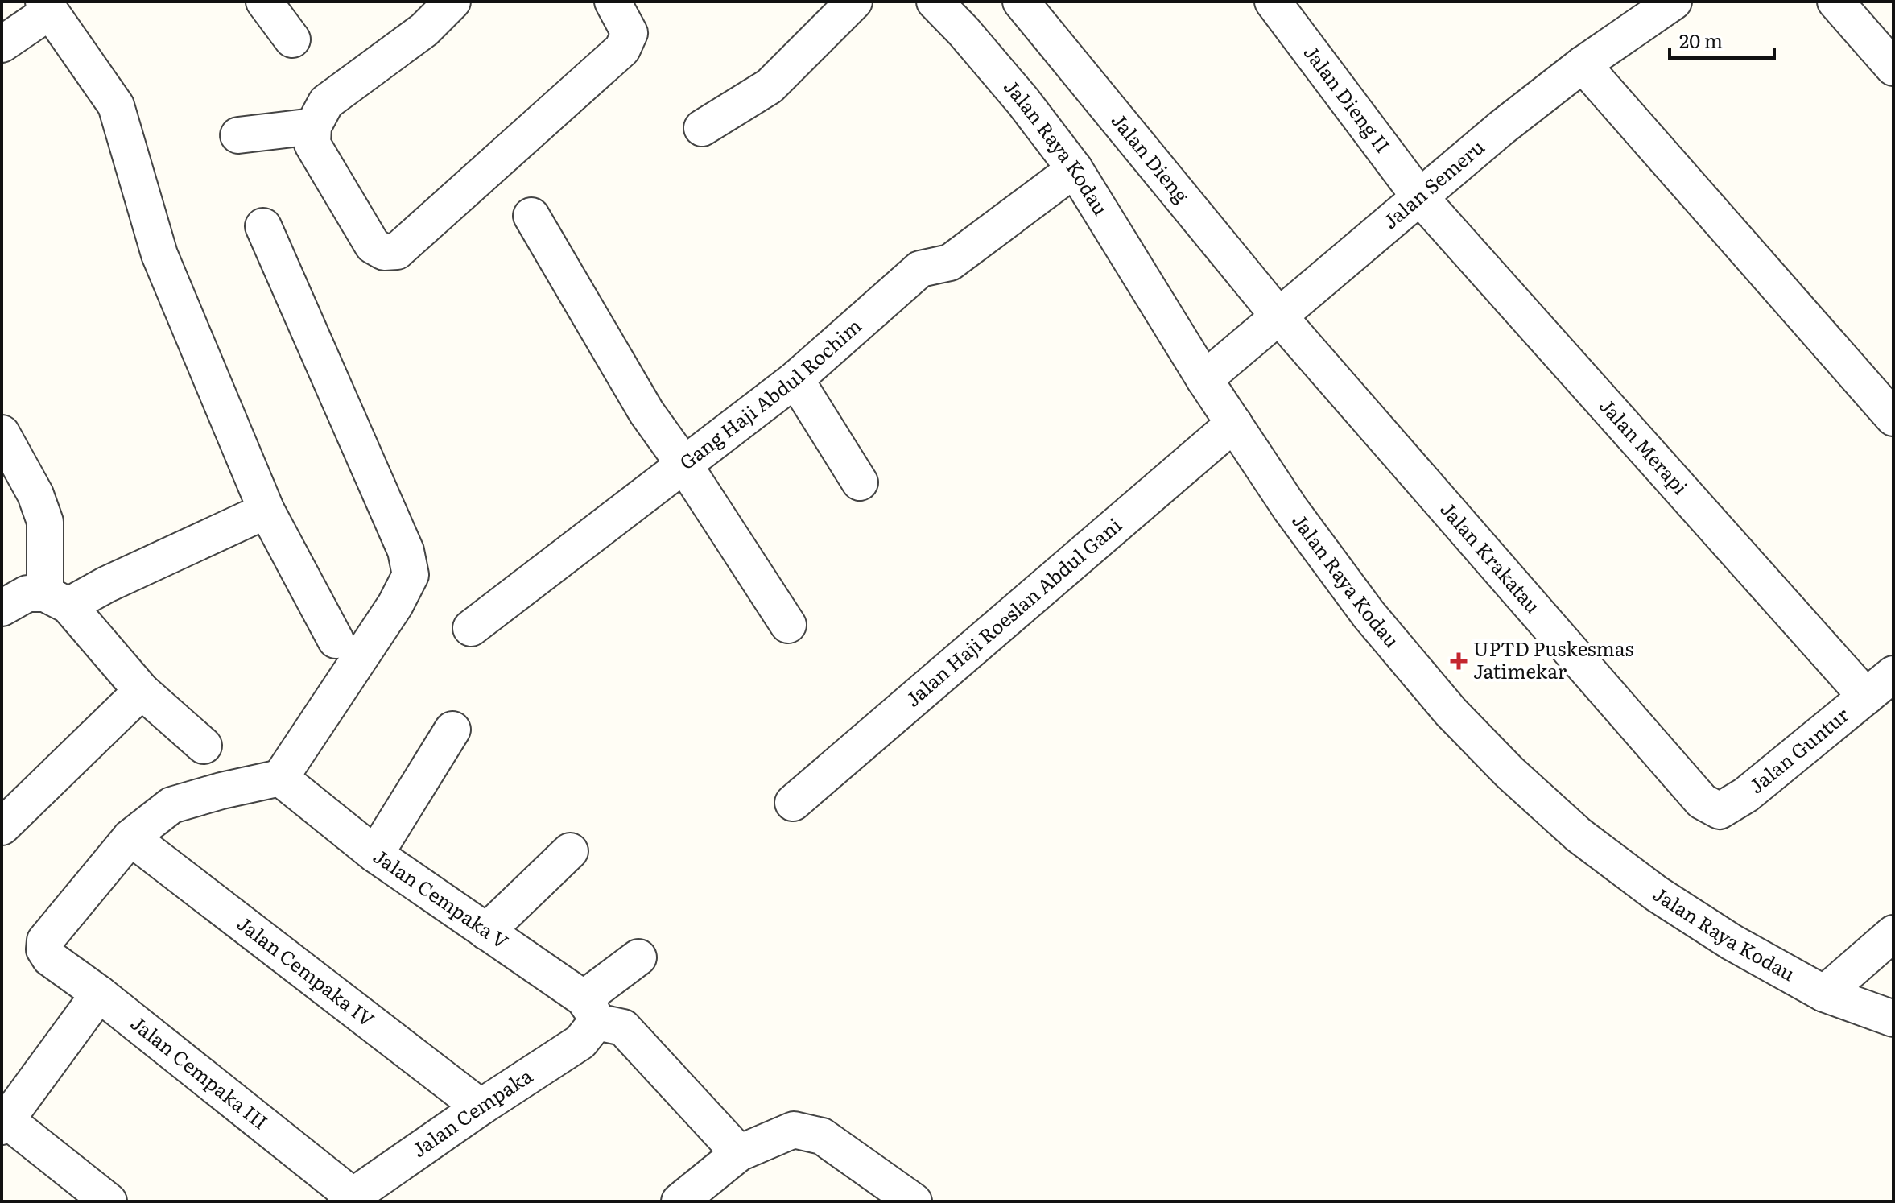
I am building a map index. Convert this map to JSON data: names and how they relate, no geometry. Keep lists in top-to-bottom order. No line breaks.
{"streets":{"street":["Jalan Dieng II","Jalan Raya Kodau","Jalan Dieng","Jalan Semeru","Gang Haji Abdul Rochim","Jalan Merapi","Jalan Krakatau","Jalan Haji Roeslan Abdul Gani","Jalan Guntur","Jalan Cempaka V","Jalan Cempaka IV","Jalan Cempaka III","Jalan Cempaka"]},"crossings":[["Jalan Dieng II","Jalan Semeru"],["Jalan Dieng II","Jalan Merapi"],["Jalan Raya Kodau","Jalan Semeru"],["Jalan Raya Kodau","Gang Haji Abdul Rochim"],["Jalan Raya Kodau","Jalan Haji Roeslan Abdul Gani"],["Jalan Dieng","Jalan Semeru"],["Jalan Dieng","Jalan Krakatau"],["Jalan Semeru","Jalan Merapi"],["Jalan Semeru","Jalan Krakatau"],["Jalan Merapi","Jalan Guntur"],["Jalan Krakatau","Jalan Guntur"],["Jalan Cempaka V","Jalan Cempaka"],["Jalan Cempaka IV","Jalan Cempaka III"],["Jalan Cempaka IV","Jalan Cempaka"],["Jalan Cempaka III","Jalan Cempaka"]],"places":{"health":["UPTD Puskesmas Jatimekar"]},"scale_bar":"20 m"}
